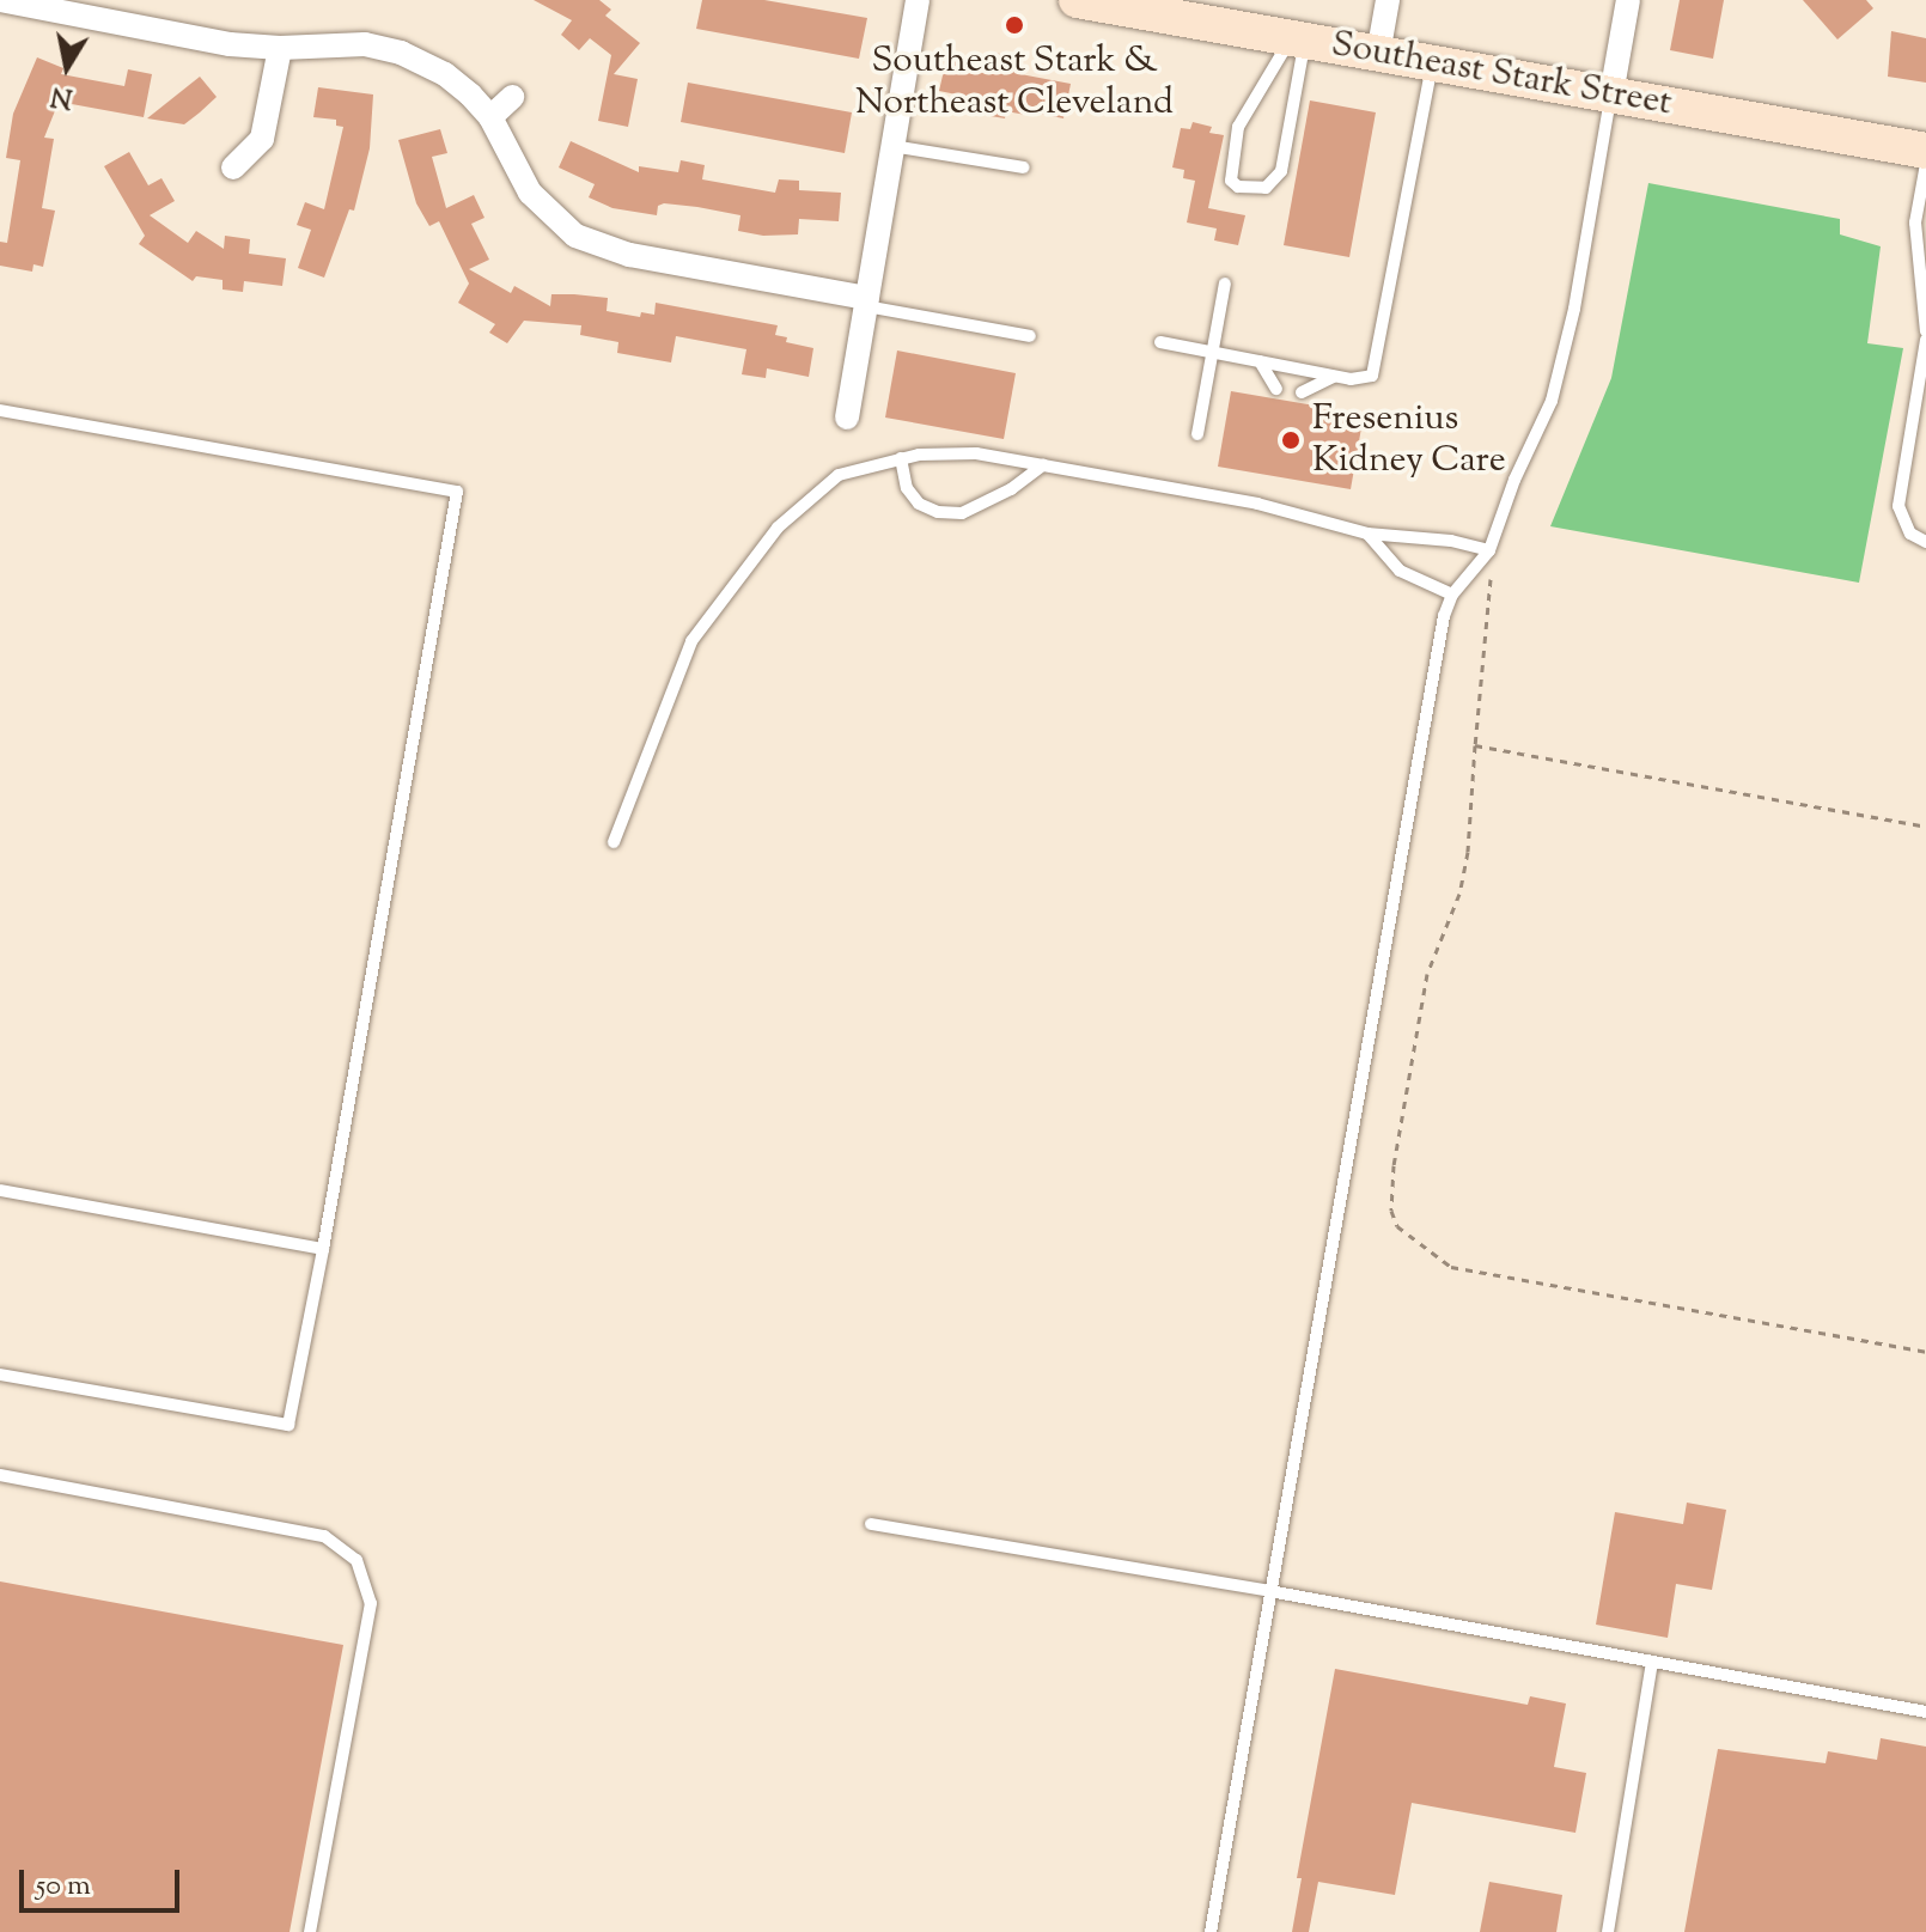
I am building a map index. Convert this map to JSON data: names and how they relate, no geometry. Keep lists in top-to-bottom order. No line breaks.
{"streets":{"main road":["Southeast Stark Street"]},"places":["Southeast Stark & Northeast Cleveland","Fresenius Kidney Care"],"scale_bar":"50 m","north":"bottom"}
